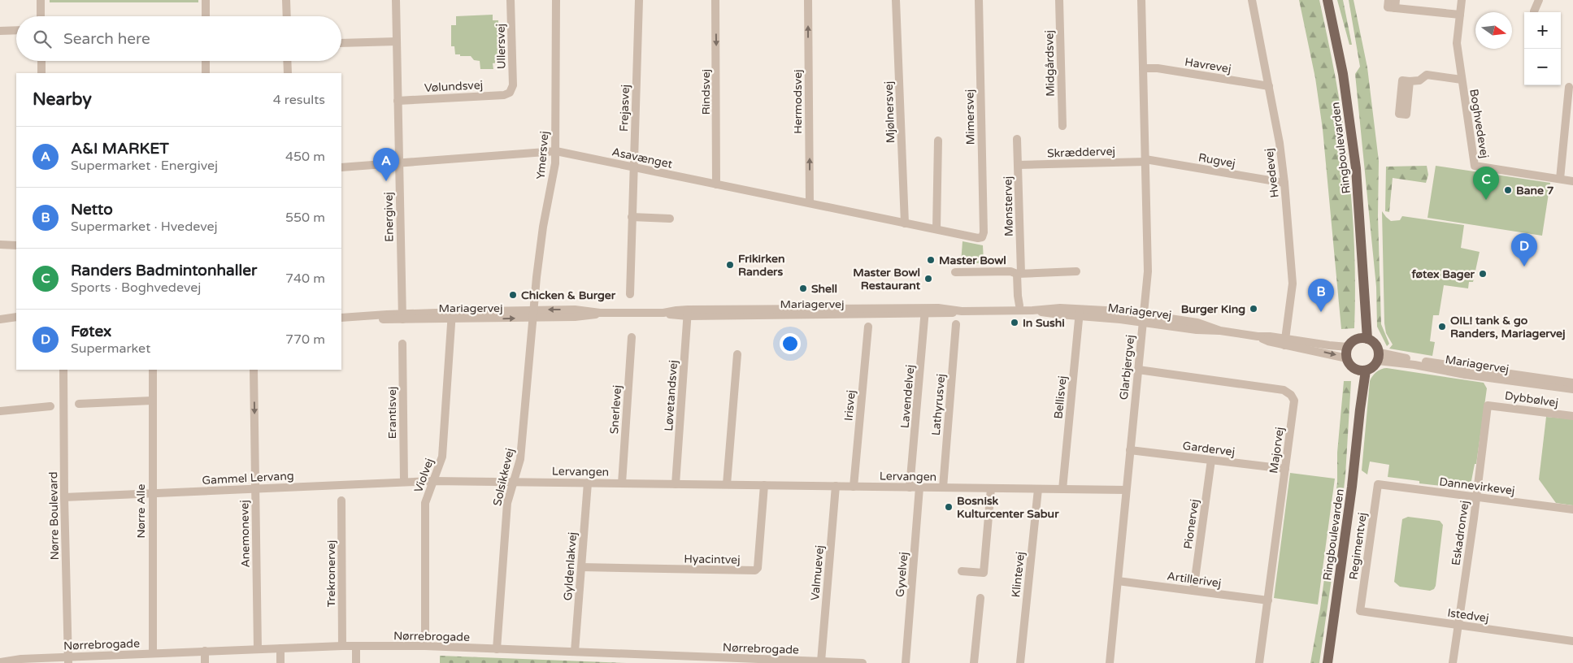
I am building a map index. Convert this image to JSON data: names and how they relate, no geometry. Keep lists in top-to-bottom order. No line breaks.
{"streets":{"main road":["Ringboulevarden"],"street":["Ullersvej","Midgårdsvej","Havrevej","Vølundsvej","Rindsvej","Hermodsvej","Frejasvej","Mjølnersvej","Mimersvej","Boghvedevej","Skræddervej","Ymersvej","Asavænget","Rugvej","Hvedevej","Mønstervej","Energivej","Mariagervej","Glarbjergvej","Løvetandsvej","Lavendelvej","Bellisvej","Dybbølvej","Lathyrusvej","Irisvej","Snerlevej","Erantisvej","Gardervej","Majorvej","Lervangen","Violvej","Solsikkevej","Gammel Lervang","Dannevirkevej","Nørre Alle","Nørre Boulevard","Pionervej","Eskadronvej","Anemonevej","Regimentvej","Hyacintvej","Gyldenlakvej","Valmuevej","Trekronervej","Gyvelvej","Klintevej","Artillerivej","Istedvej","Nørrebrogade"]},"crossings":[["Ullersvej","Vølundsvej"],["Havrevej","Hvedevej"],["Havrevej","Glarbjergvej"],["Vølundsvej","Energivej"],["Rindsvej","Asavænget"],["Hermodsvej","Asavænget"],["Frejasvej","Asavænget"],["Mjølnersvej","Asavænget"],["Mimersvej","Asavænget"],["Ringboulevarden","Mariagervej"],["Skræddervej","Rugvej"],["Skræddervej","Mønstervej"],["Skræddervej","Glarbjergvej"],["Ymersvej","Asavænget"],["Ymersvej","Mariagervej"],["Ymersvej","Solsikkevej"],["Asavænget","Energivej"],["Rugvej","Hvedevej"],["Rugvej","Glarbjergvej"],["Hvedevej","Mariagervej"],["Energivej","Mariagervej"],["Mariagervej","Glarbjergvej"],["Mariagervej","Løvetandsvej"],["Mariagervej","Lavendelvej"],["Mariagervej","Bellisvej"],["Mariagervej","Violvej"],["Mariagervej","Solsikkevej"],["Glarbjergvej","Gardervej"],["Glarbjergvej","Majorvej"],["Glarbjergvej","Lervangen"],["Glarbjergvej","Artillerivej"],["Løvetandsvej","Lervangen"],["Lavendelvej","Lervangen"],["Bellisvej","Lervangen"],["Dybbølvej","Eskadronvej"],["Lathyrusvej","Lervangen"],["Irisvej","Lervangen"],["Snerlevej","Lervangen"],["Erantisvej","Gammel Lervang"],["Gardervej","Majorvej"],["Gardervej","Pionervej"],["Majorvej","Artillerivej"],["Lervangen","Violvej"],["Lervangen","Solsikkevej"],["Lervangen","Gammel Lervang"],["Lervangen","Hyacintvej"],["Lervangen","Gyldenlakvej"],["Lervangen","Valmuevej"],["Lervangen","Gyvelvej"],["Lervangen","Klintevej"],["Violvej","Gammel Lervang"],["Violvej","Nørrebrogade"],["Solsikkevej","Nørrebrogade"],["Gammel Lervang","Nørre Alle"],["Gammel Lervang","Nørre Boulevard"],["Gammel Lervang","Anemonevej"],["Dannevirkevej","Eskadronvej"],["Dannevirkevej","Regimentvej"],["Nørre Alle","Nørrebrogade"],["Nørre Boulevard","Nørrebrogade"],["Pionervej","Artillerivej"],["Eskadronvej","Istedvej"],["Anemonevej","Nørrebrogade"],["Regimentvej","Istedvej"],["Hyacintvej","Gyldenlakvej"],["Gyldenlakvej","Nørrebrogade"],["Valmuevej","Nørrebrogade"],["Trekronervej","Nørrebrogade"]],"one_way":["Rindsvej","Hermodsvej","Anemonevej"],"places":["Bane 7","Master Bowl","Frikirken Randers","føtex Bager","Master Bowl Restaurant","Shell","Chicken & Burger","Burger King","In Sushi","OIL! tank & go Randers, Mariagervej","Bosnisk Kulturcenter Sabur"],"north":"right","page":{"map_buttons":["+","−"],"search":"Search here","heading":["Nearby","4 results"],"list":[{"mark":"A","name":"A&I MARKET","note":"Supermarket · Energivej","value":"450 m"},{"mark":"B","name":"Netto","note":"Supermarket · Hvedevej","value":"550 m"},{"mark":"C","name":"Randers Badmintonhaller","note":"Sports · Boghvedevej","value":"740 m"},{"mark":"D","name":"Føtex","note":"Supermarket","value":"770 m"}],"pins":["A","C","D","B"]}}
